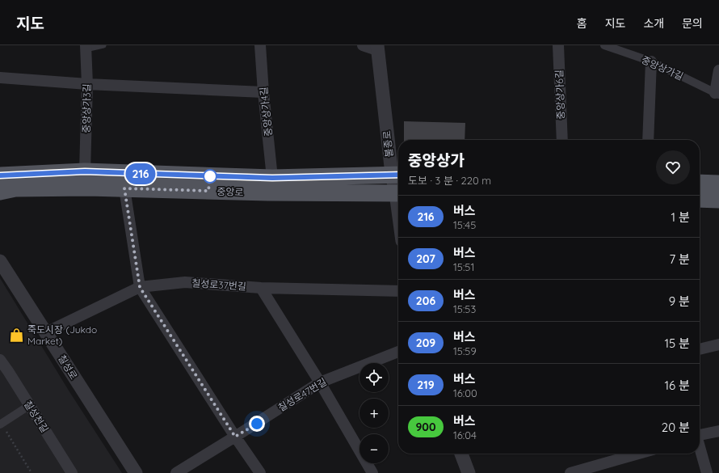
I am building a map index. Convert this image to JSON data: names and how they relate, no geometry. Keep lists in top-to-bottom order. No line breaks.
{"streets":{"main road":["중앙로"],"street":["중앙상가길","중앙상가6길","중앙상가3길","중앙상가4길","불종로","칠성로37번길","칠성로","칠성로47번길","칠성천길"]},"crossings":[["중앙상가3길","중앙로"],["중앙상가4길","중앙로"],["불종로","중앙로"],["칠성로37번길","칠성로"]],"places":{"shop":["죽도시장 (Jukdo Market)"]},"lines":["bus line 216"],"page":{"header":"지도","nav":["홈","지도","소개","문의"],"on_map":"216","heading":["중앙상가","도보 · 3 분 · 220 m"],"list":[{"mark":"216","name":"버스","note":"15:45","value":"1 분"},{"mark":"207","name":"버스","note":"15:51","value":"7 분"},{"mark":"206","name":"버스","note":"15:53","value":"9 분"},{"mark":"209","name":"버스","note":"15:59","value":"15 분"},{"mark":"219","name":"버스","note":"16:00","value":"16 분"},{"mark":"900","name":"버스","note":"16:04","value":"20 분"}],"map_buttons":["+","−"]}}
